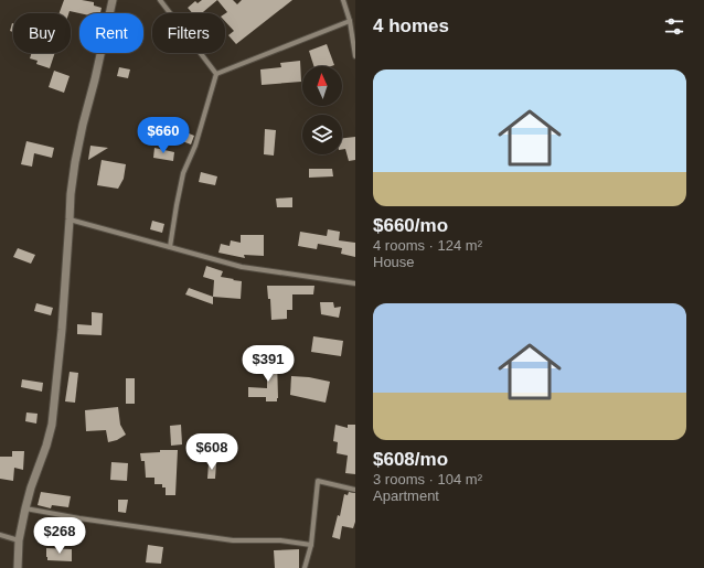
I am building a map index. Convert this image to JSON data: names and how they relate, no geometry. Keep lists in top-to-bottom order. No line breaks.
{"north":"top","page":{"heading":"4 homes","chip":["Buy","Rent","Filters"],"list":[{"name":"$660/mo","note":"4 rooms · 124 m² · House"},{"name":"$608/mo","note":"3 rooms · 104 m² · Apartment"}],"price":["$660","$391","$608","$268"]}}
